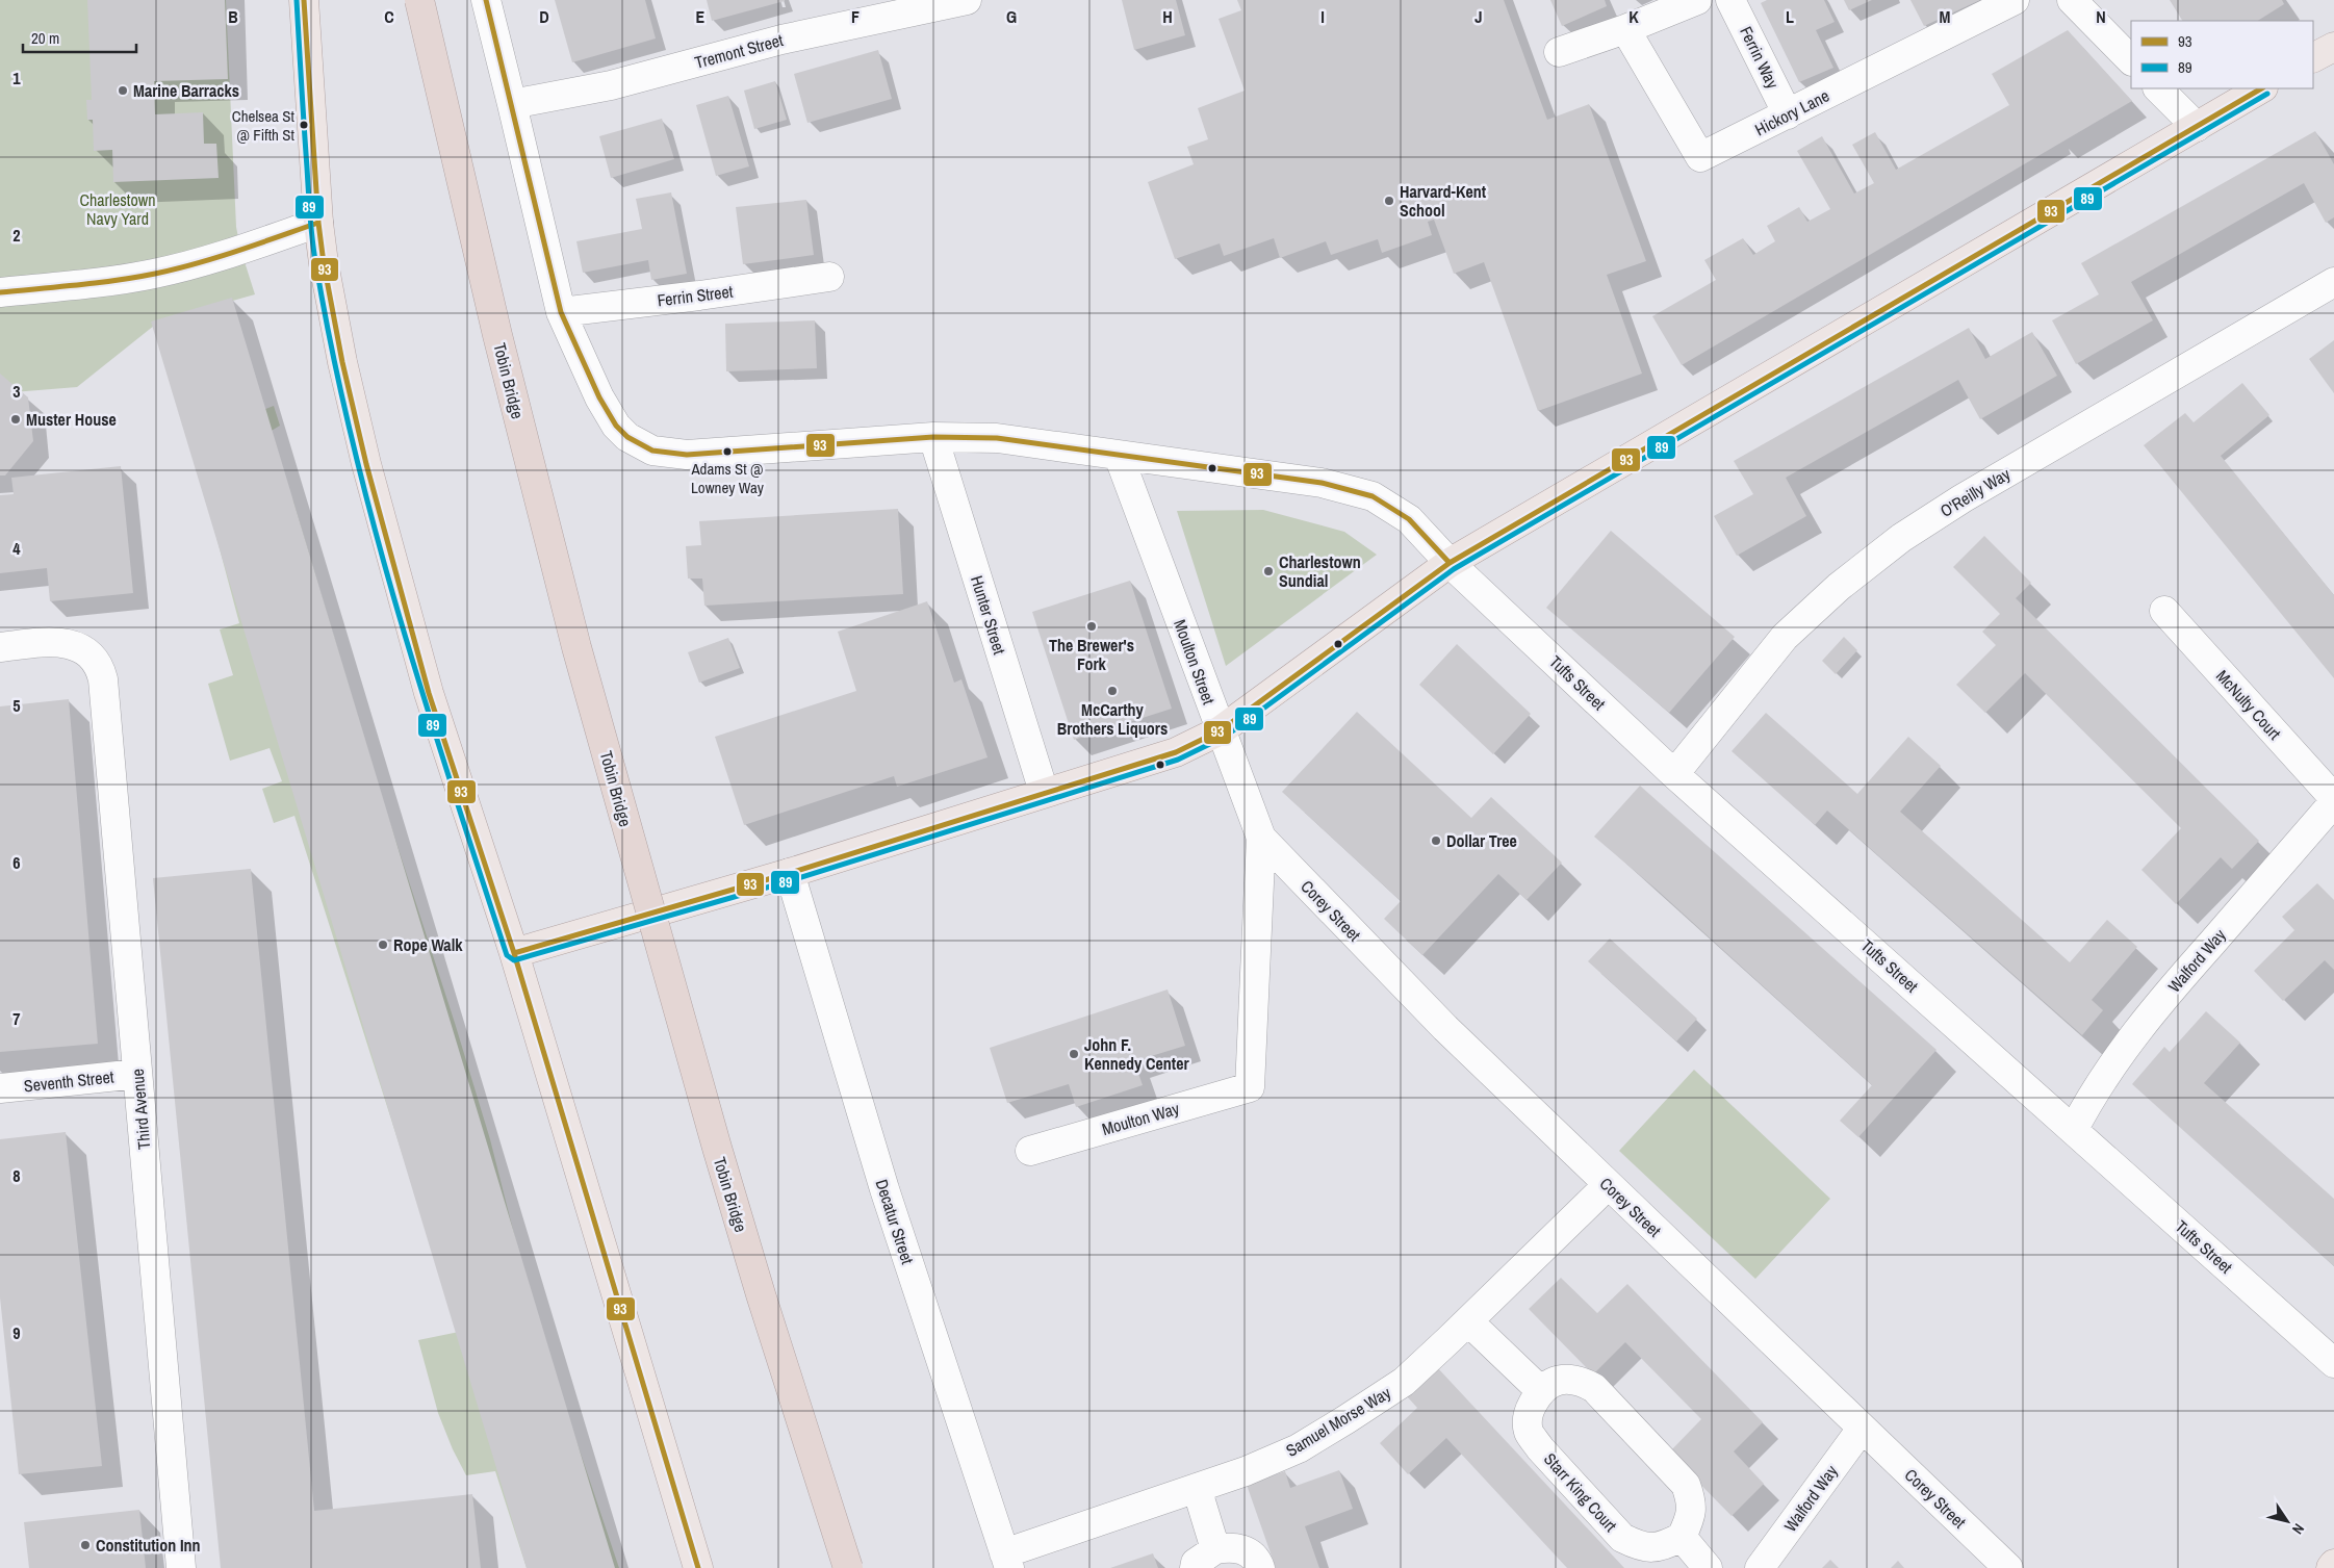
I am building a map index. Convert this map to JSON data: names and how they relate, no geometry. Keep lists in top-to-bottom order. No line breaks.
{"streets":{"highway":["Tobin Bridge"],"street":["Tremont Street","Ferrin Way","Hickory Lane","Ferrin Street","O'Reilly Way","Hunter Street","Moulton Street","Tufts Street","McNulty Court","Corey Street","Walford Way","Seventh Street","Third Avenue","Moulton Way","Decatur Street","Samuel Morse Way","Starr King Court"]},"crossings":[["Tremont Street","Tufts Street"],["Ferrin Way","Hickory Lane"],["Ferrin Street","Tufts Street"],["O'Reilly Way","Tufts Street"],["Hunter Street","Tufts Street"],["Moulton Street","Tufts Street"],["Moulton Street","Corey Street"],["Moulton Street","Moulton Way"],["Tufts Street","Walford Way"],["Corey Street","Walford Way"],["Corey Street","Samuel Morse Way"],["Seventh Street","Third Avenue"],["Decatur Street","Samuel Morse Way"]],"parks":["Charlestown Navy Yard"],"places":["Marine Barracks","Chelsea St @ Fifth St","Harvard-Kent School","Muster House","Adams St @ Lowney Way","Charlestown Sundial","The Brewer's Fork","McCarthy Brothers Liquors","Dollar Tree","Rope Walk","John F. Kennedy Center","Constitution Inn"],"lines":["transit line 93","transit line 89"],"legend":["93","89"],"scale_bar":"20 m","north":"bottom right","grid":{"columns":["B","C","D","E","F","G","H","I","J","K","L","M","N"],"rows":["1","2","3","4","5","6","7","8","9"]}}
